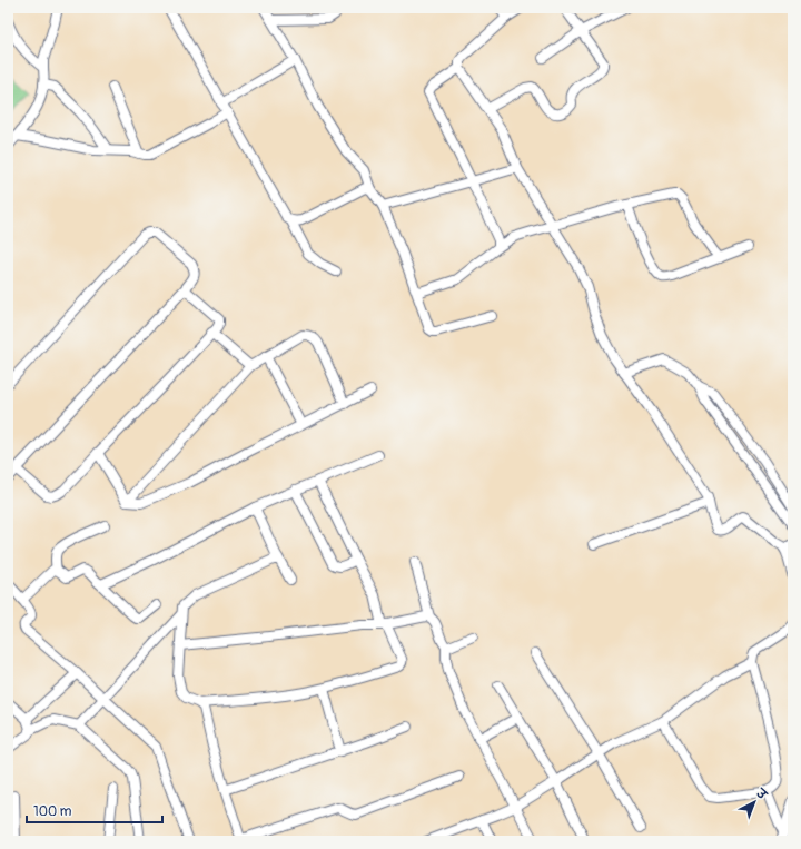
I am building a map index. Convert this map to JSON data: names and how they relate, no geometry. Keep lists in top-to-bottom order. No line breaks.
{"scale_bar":"100 m","north":"top right"}
